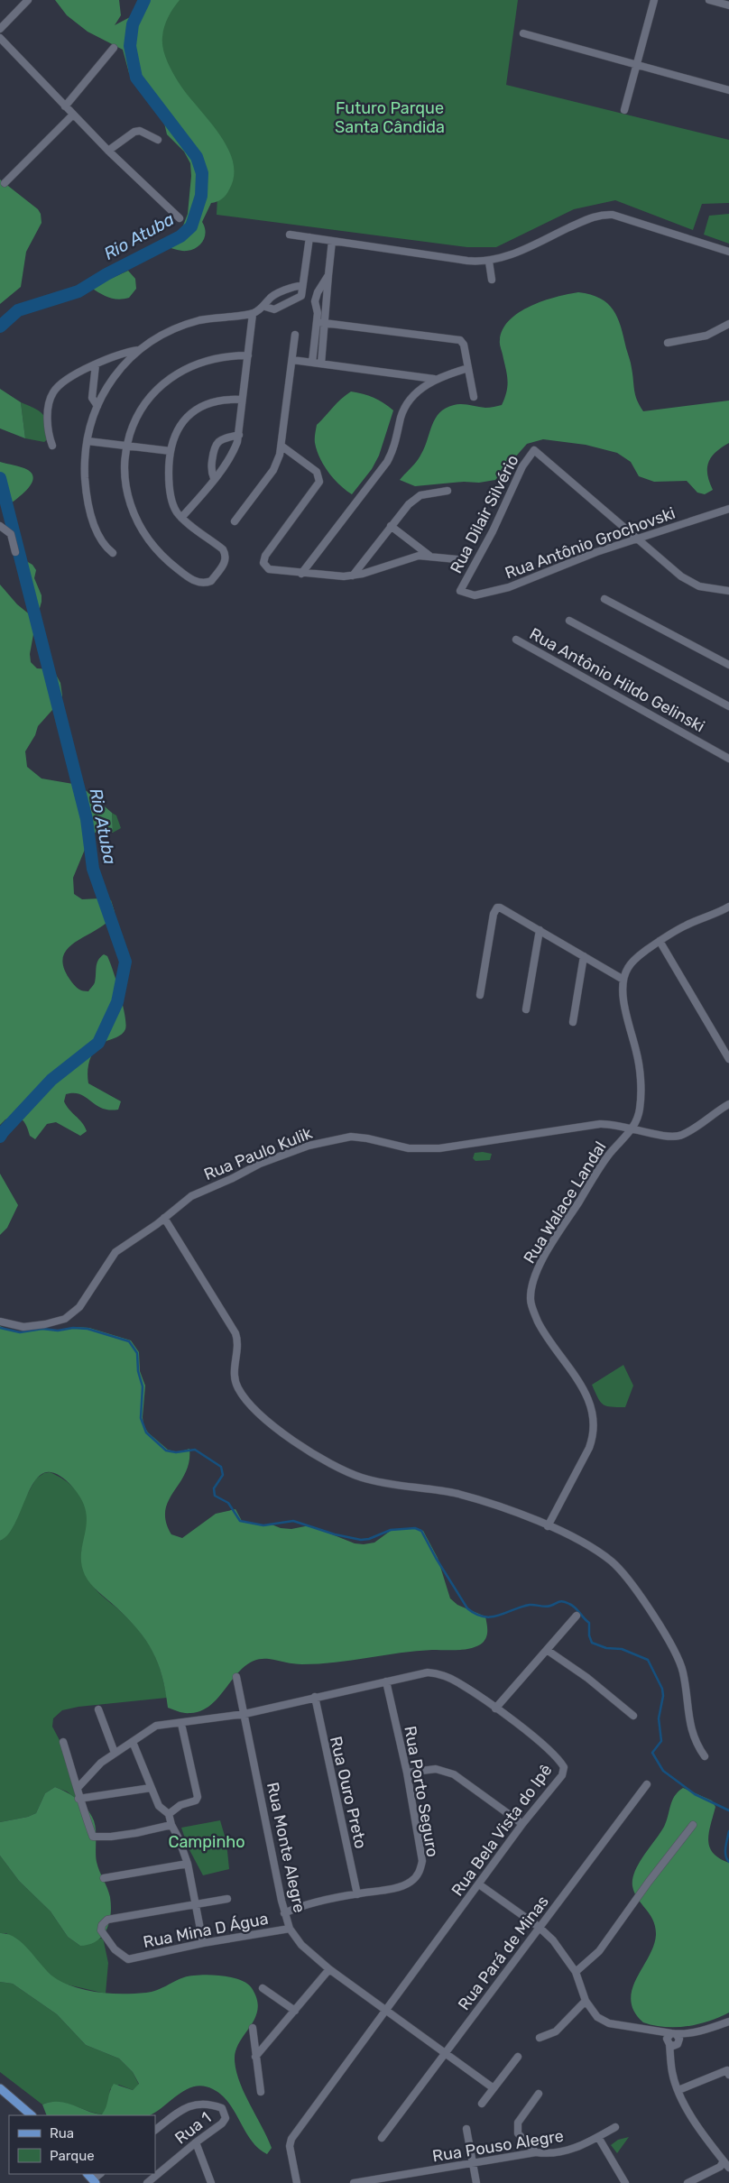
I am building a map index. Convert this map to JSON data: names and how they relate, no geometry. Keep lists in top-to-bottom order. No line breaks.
{"streets":{"street":["Rua Dilair Silvério","Rua Antônio Grochovski","Rua Antônio Hildo Gelinski","Rua Paulo Kulik","Rua Walace Landal","Rua Porto Seguro","Rua Ouro Preto","Rua Bela Vista do Ipê","Rua Monte Alegre","Rua Mina D Água","Rua Pará de Minas","Rua 1","Rua Pouso Alegre"]},"crossings":[["Rua Dilair Silvério","Rua Antônio Grochovski"],["Rua Paulo Kulik","Rua Walace Landal"],["Rua Porto Seguro","Rua Ouro Preto"],["Rua Porto Seguro","Rua Bela Vista do Ipê"],["Rua Porto Seguro","Rua Monte Alegre"],["Rua Ouro Preto","Rua Bela Vista do Ipê"],["Rua Bela Vista do Ipê","Rua Monte Alegre"],["Rua Monte Alegre","Rua Mina D Água"],["Rua Monte Alegre","Rua Pará de Minas"]],"water":["Rio Atuba"],"parks":["Futuro Parque Santa Cândida","Campinho"],"legend":["Rua","Parque"]}
